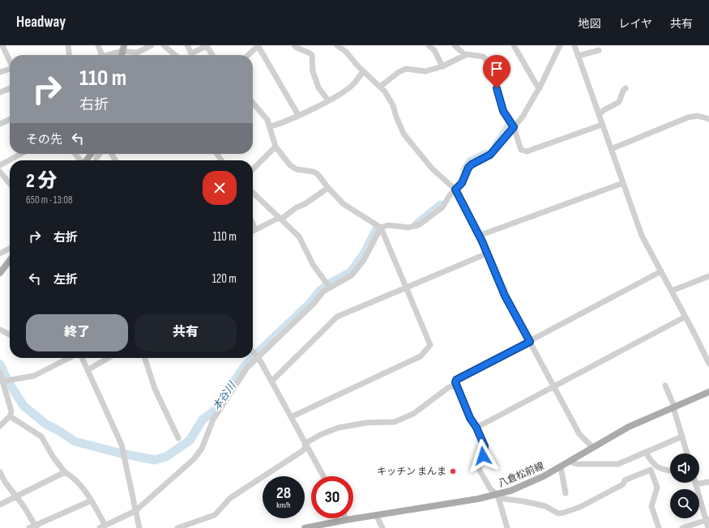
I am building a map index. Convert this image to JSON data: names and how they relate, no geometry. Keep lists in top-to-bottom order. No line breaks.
{"streets":{"main road":["八倉松前線"]},"water":["本谷川"],"places":["キッチン まんま"],"page":{"header":"Headway","nav":["地図","レイヤ","共有"],"turn":["110 m","右折"],"then":"その先","heading":["2 分","650 m · 13:08"],"list":[{"name":"右折","value":"110 m"},{"name":"左折","value":"120 m"}],"buttons":["終了","共有"],"speed":"28 km/h","limit":"30"}}
